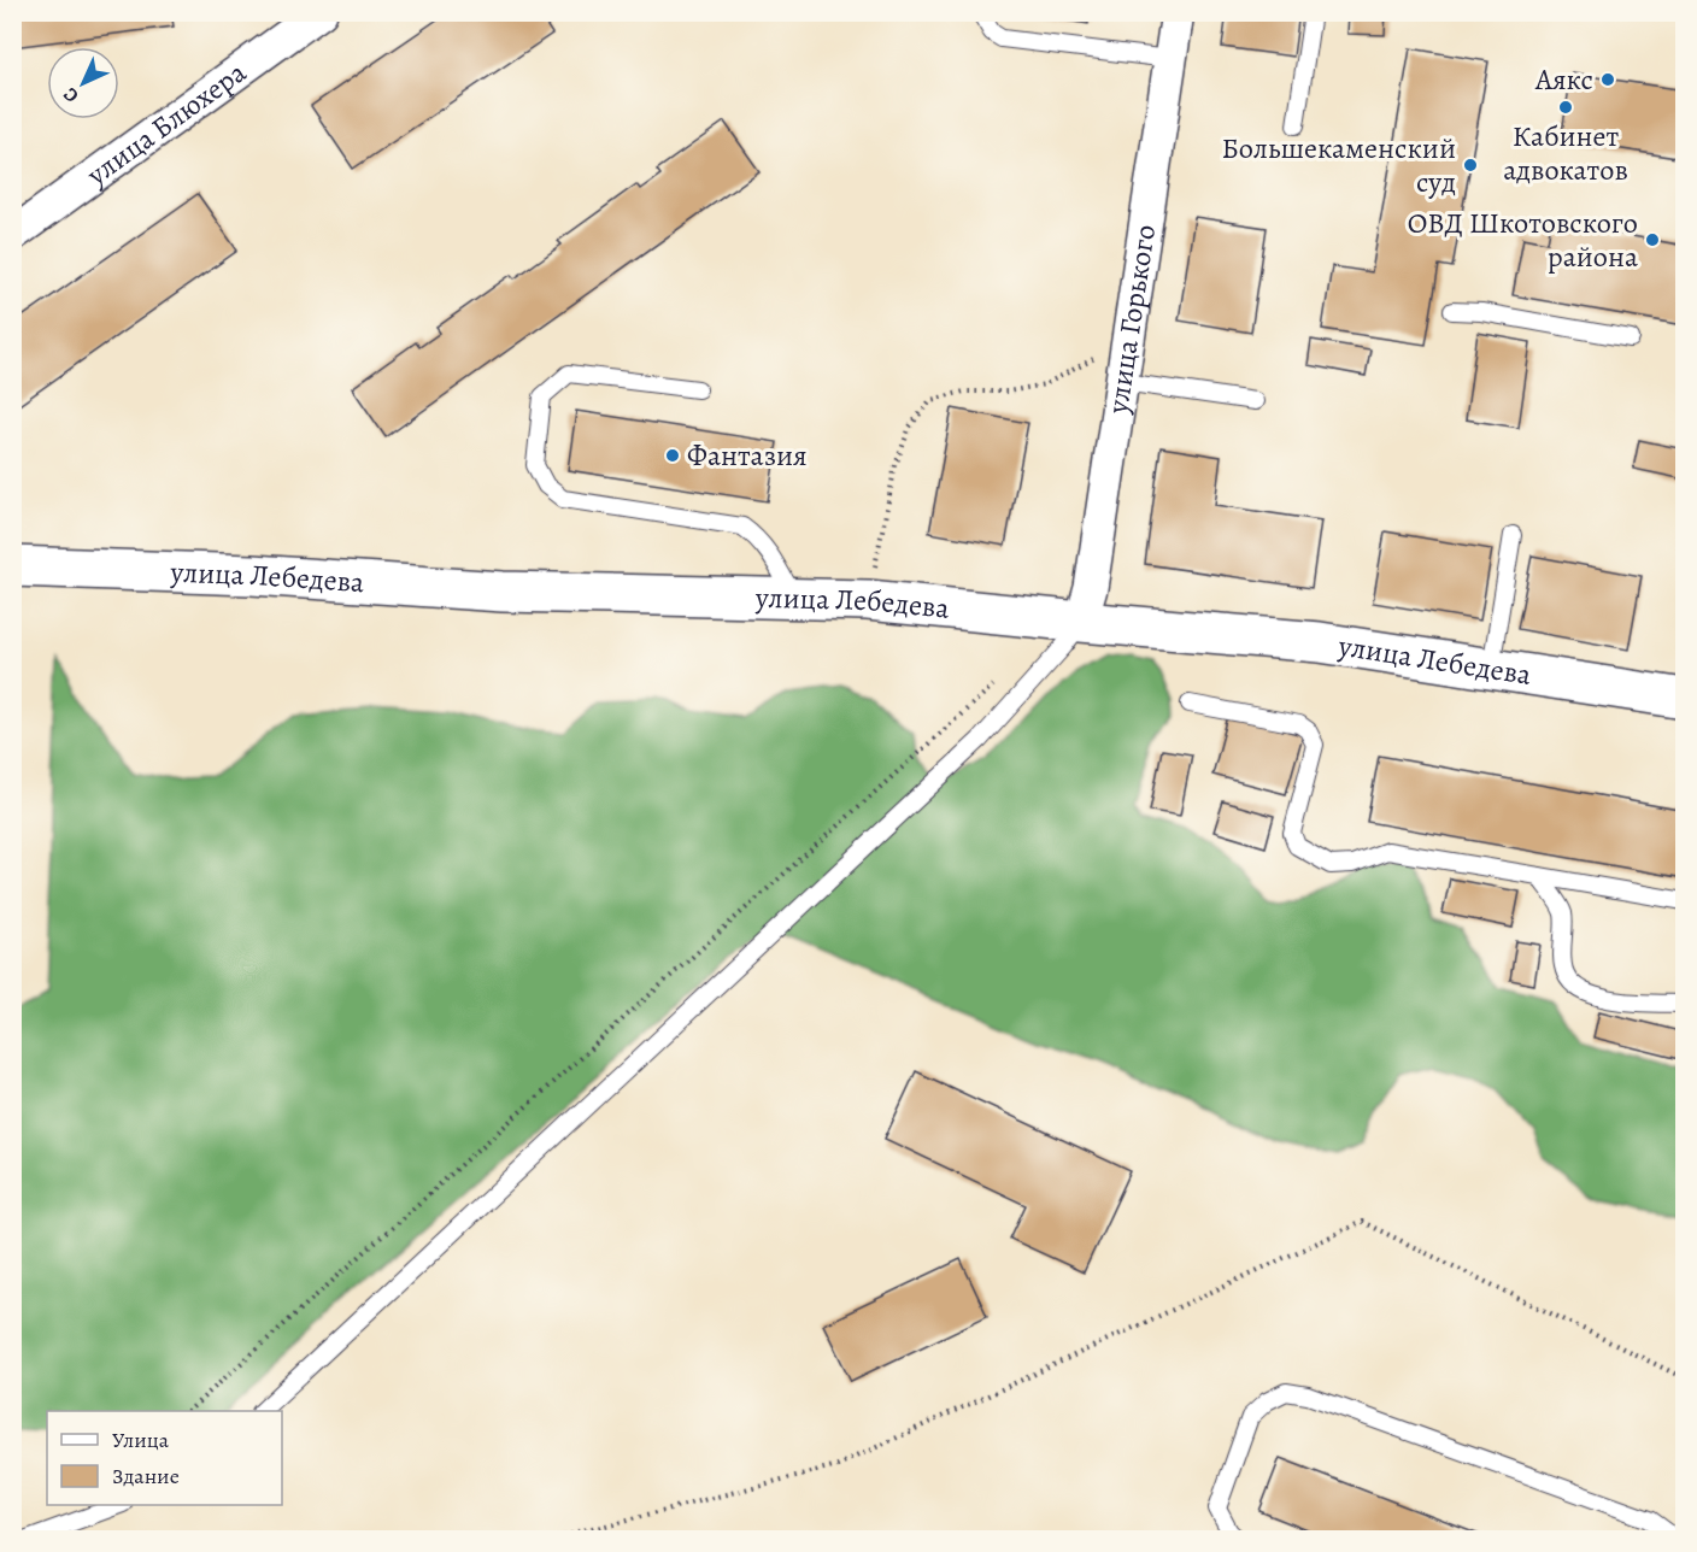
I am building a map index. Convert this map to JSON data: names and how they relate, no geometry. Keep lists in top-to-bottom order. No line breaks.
{"streets":{"street":["улица Блюхера","улица Горького","улица Лебедева"]},"crossings":[["улица Горького","улица Лебедева"]],"places":["Аякс","Кабинет адвокатов","Большекаменский суд","ОВД Шкотовского района","Фантазия"],"legend":["Улица","Здание"],"north":"bottom left"}
